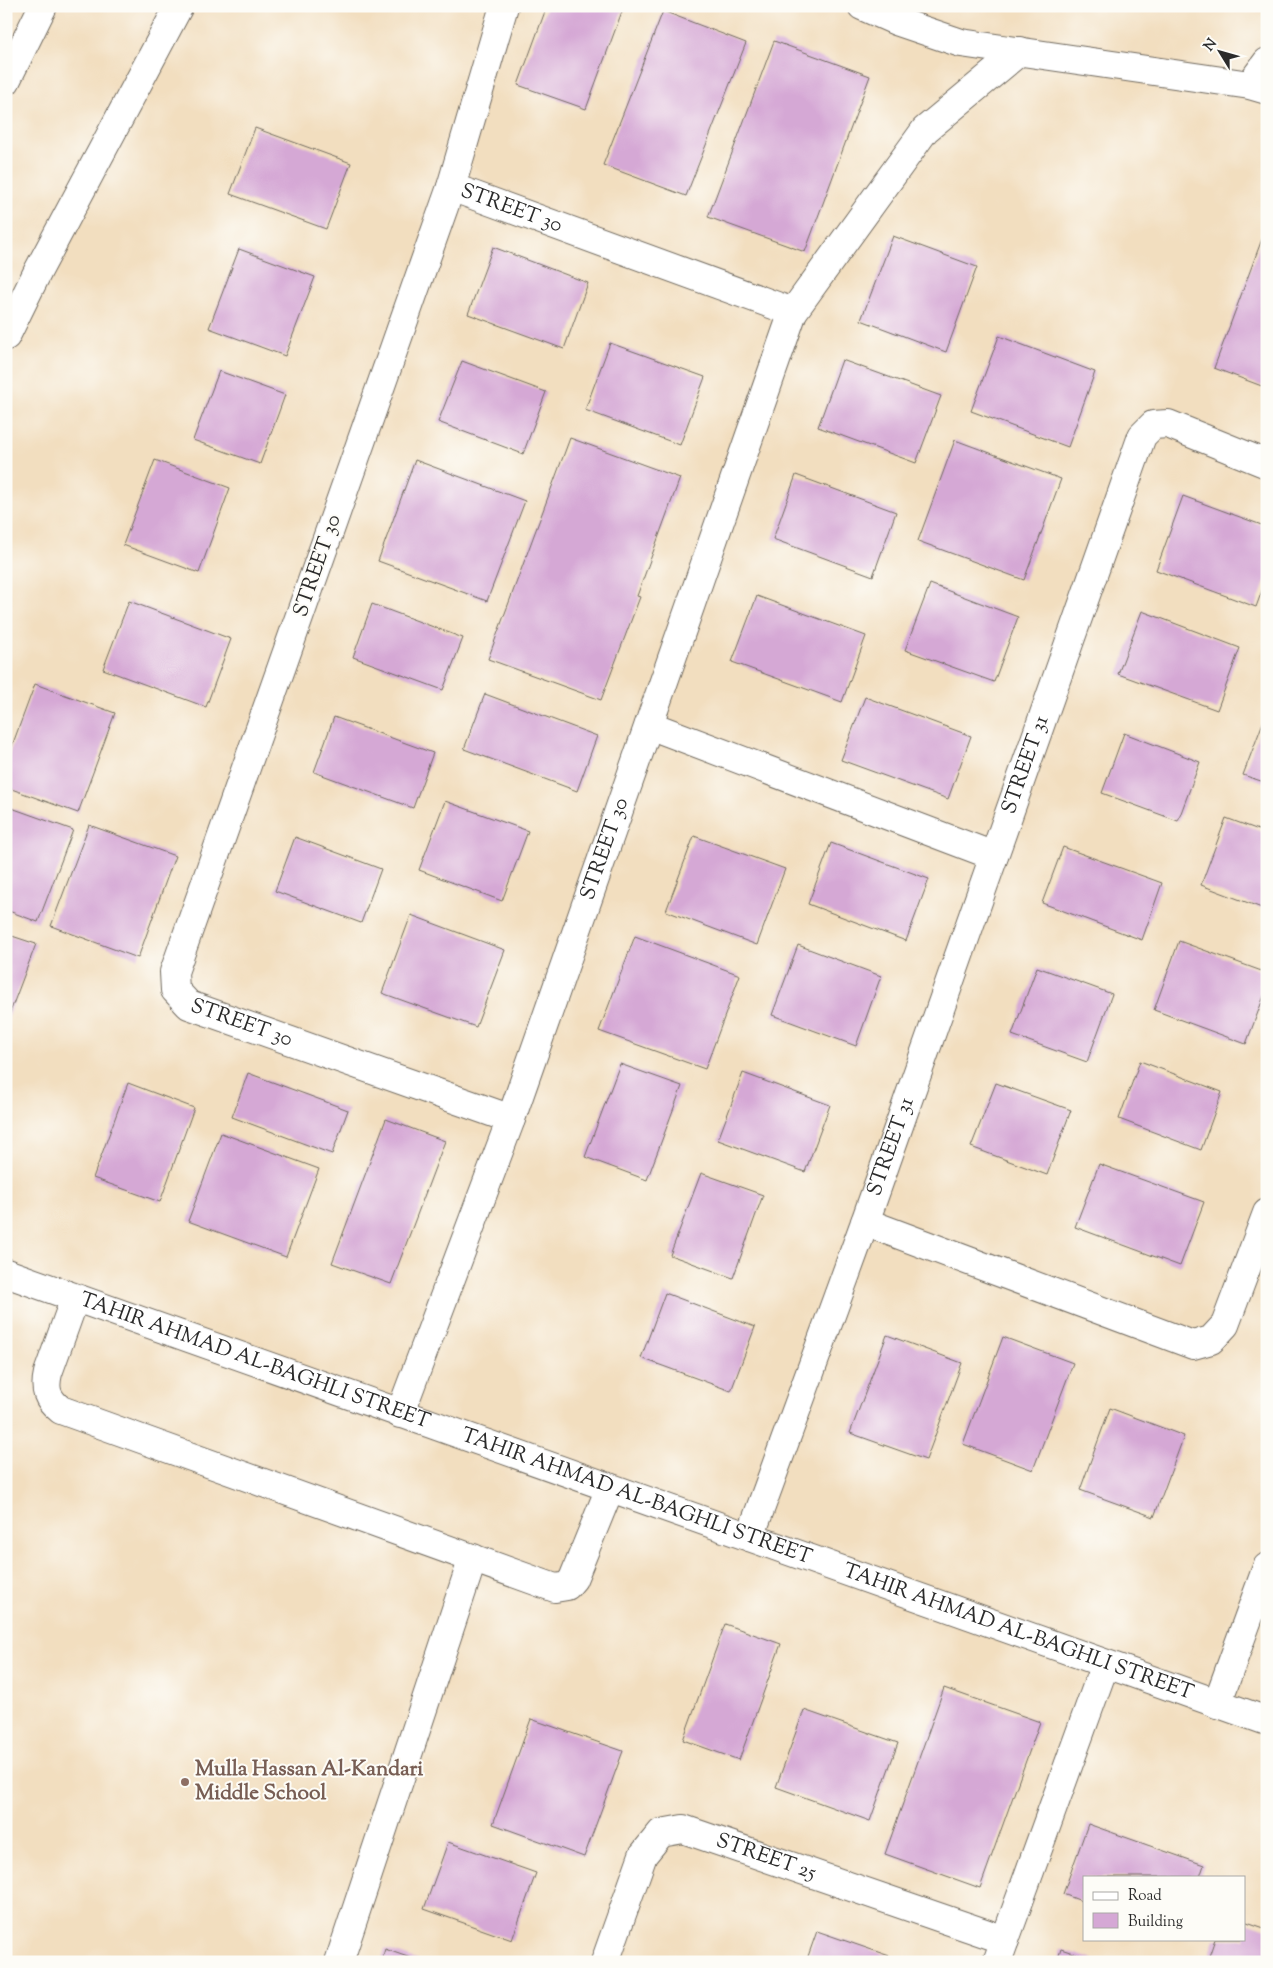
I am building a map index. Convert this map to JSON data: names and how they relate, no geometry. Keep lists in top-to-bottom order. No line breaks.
{"streets":{"street":["STREET 30","STREET 31","TAHIR AHMAD AL-BAGHLI STREET","STREET 25"]},"crossings":[["STREET 30","TAHIR AHMAD AL-BAGHLI STREET"],["STREET 31","TAHIR AHMAD AL-BAGHLI STREET"],["TAHIR AHMAD AL-BAGHLI STREET","STREET 25"]],"places":["Mulla Hassan Al-Kandari Middle School"],"legend":["Road","Building"],"north":"top left"}
